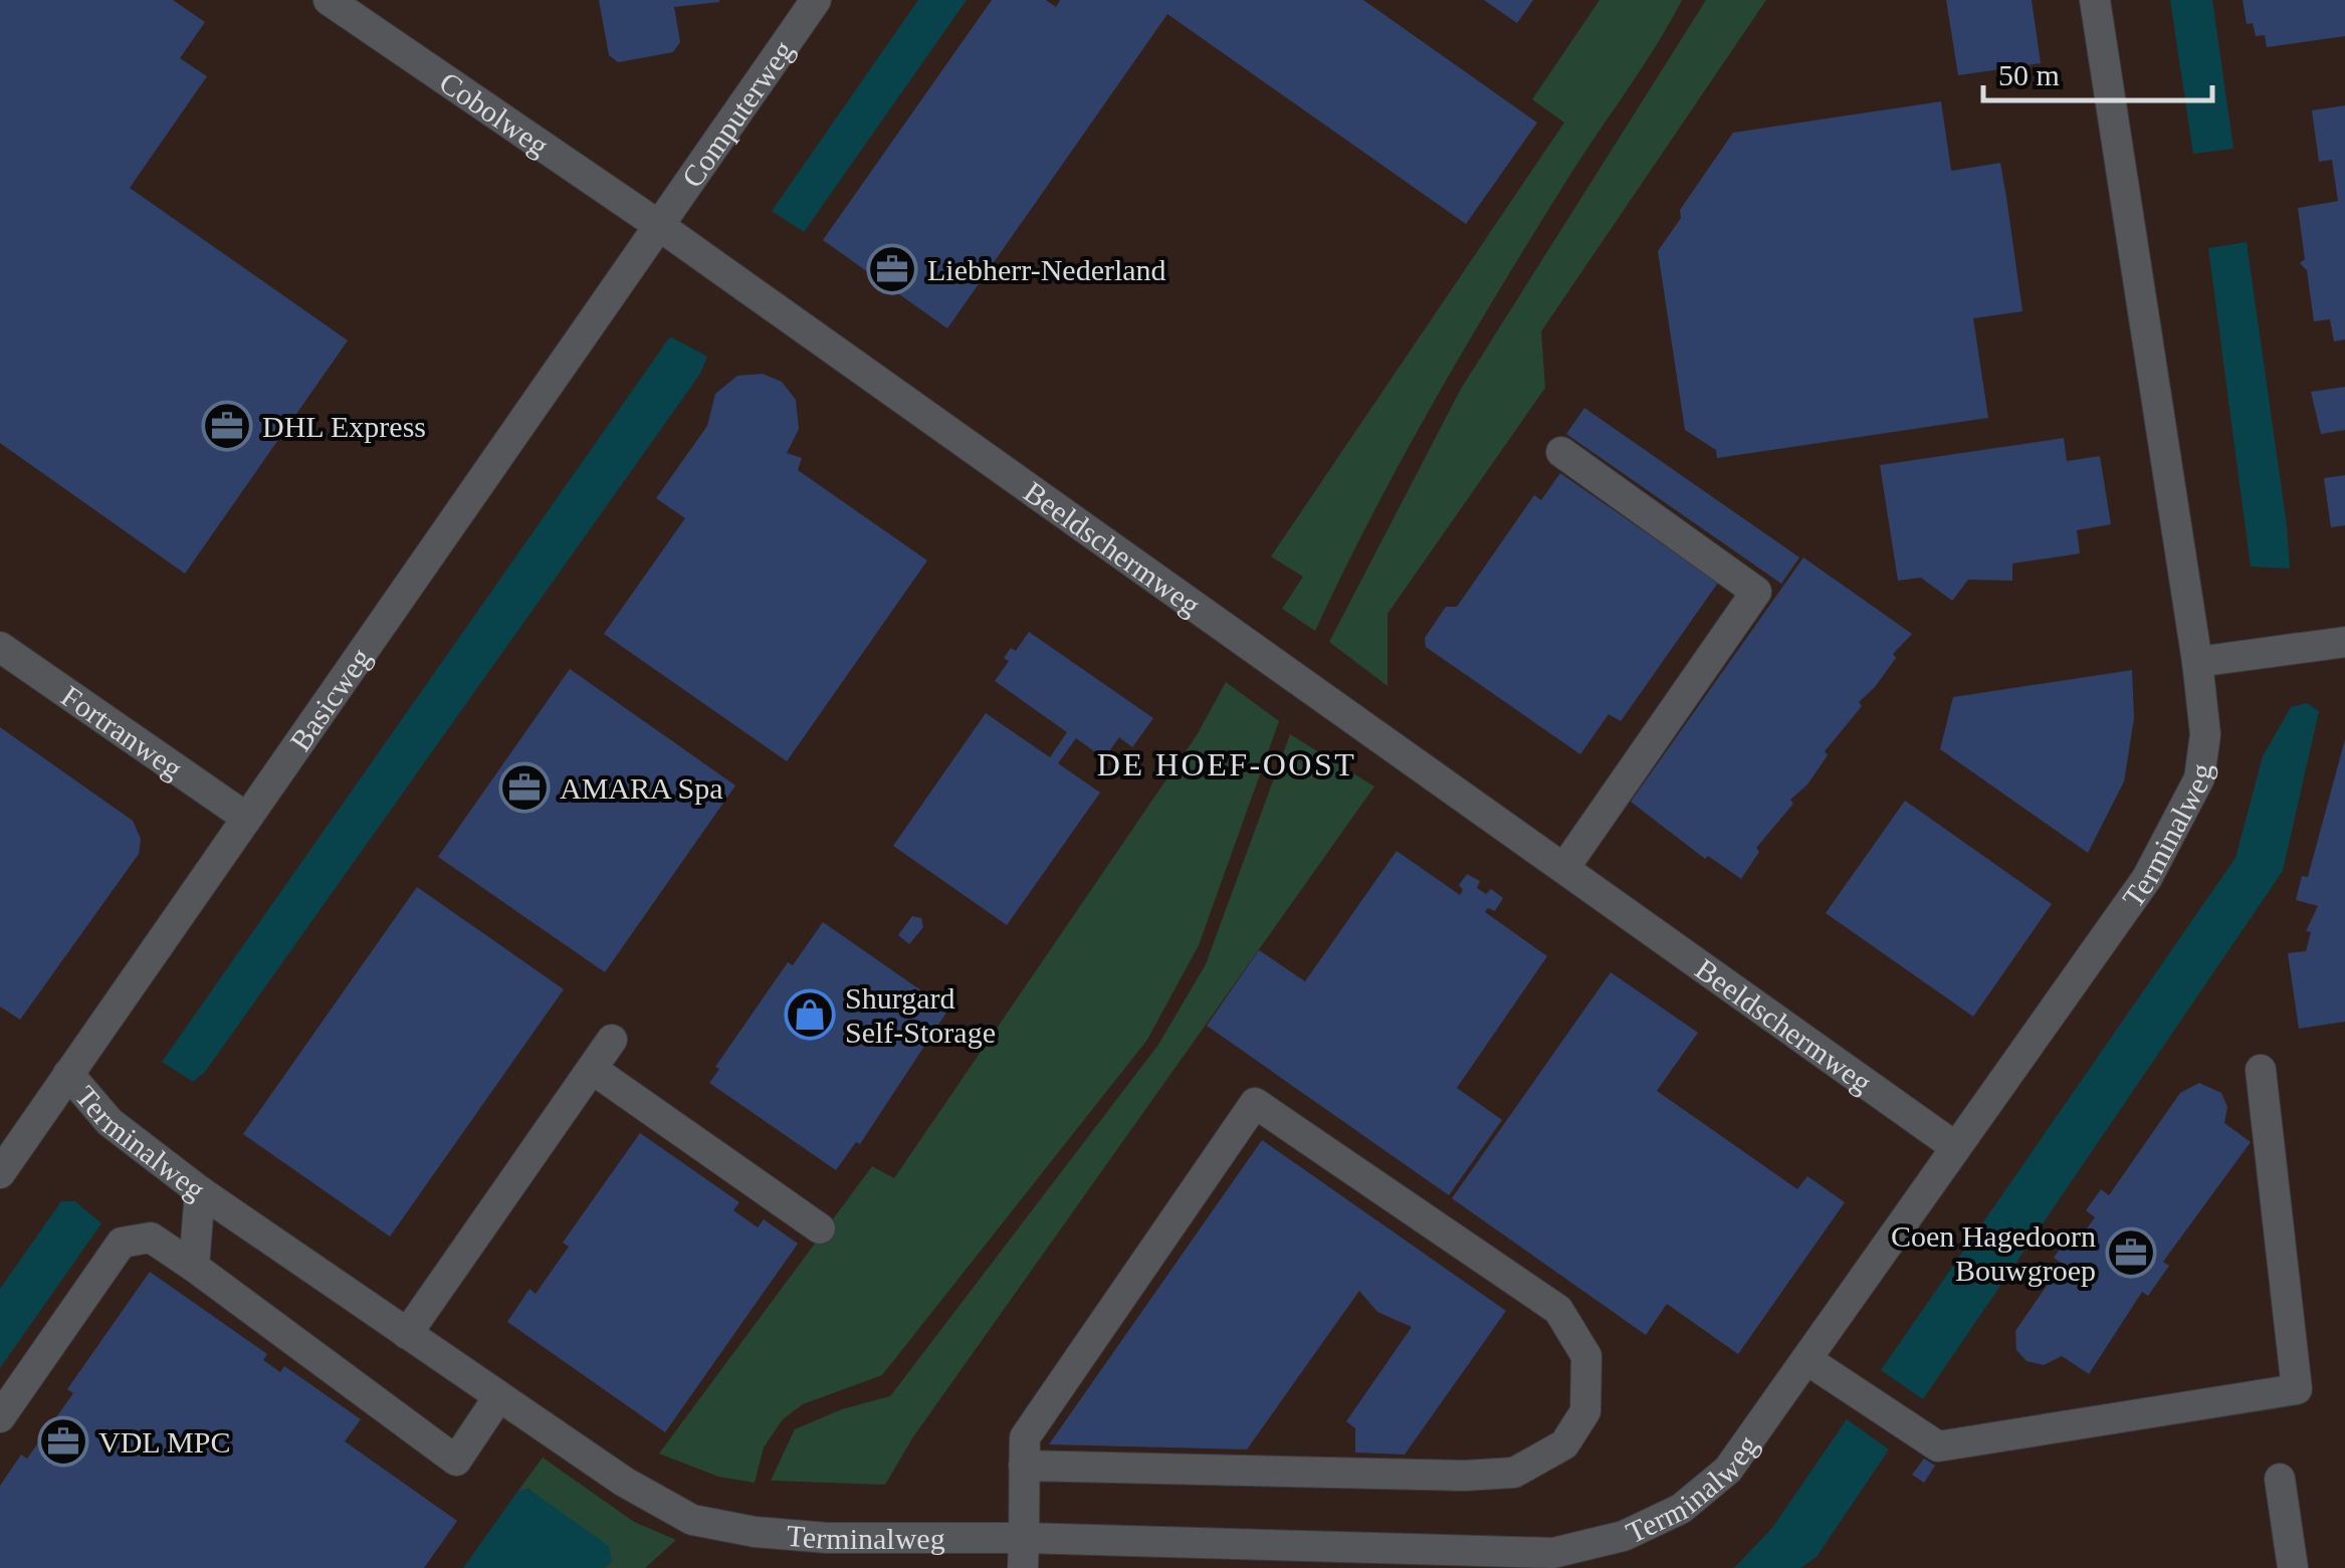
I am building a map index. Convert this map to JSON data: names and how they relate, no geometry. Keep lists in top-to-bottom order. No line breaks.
{"streets":{"street":["Cobolweg","Computerweg","Beeldschermweg","Basicweg","Fortranweg","Terminalweg"]},"crossings":[["Cobolweg","Computerweg"],["Cobolweg","Beeldschermweg"],["Cobolweg","Basicweg"],["Computerweg","Beeldschermweg"],["Computerweg","Basicweg"],["Beeldschermweg","Basicweg"],["Beeldschermweg","Terminalweg"],["Basicweg","Fortranweg"],["Basicweg","Terminalweg"]],"districts":["DE HOEF-OOST"],"places":{"office":["Liebherr-Nederland","DHL Express","AMARA Spa","Coen Hagedoorn Bouwgroep","VDL MPC"],"shop":["Shurgard Self-Storage"]},"scale_bar":"50 m"}
